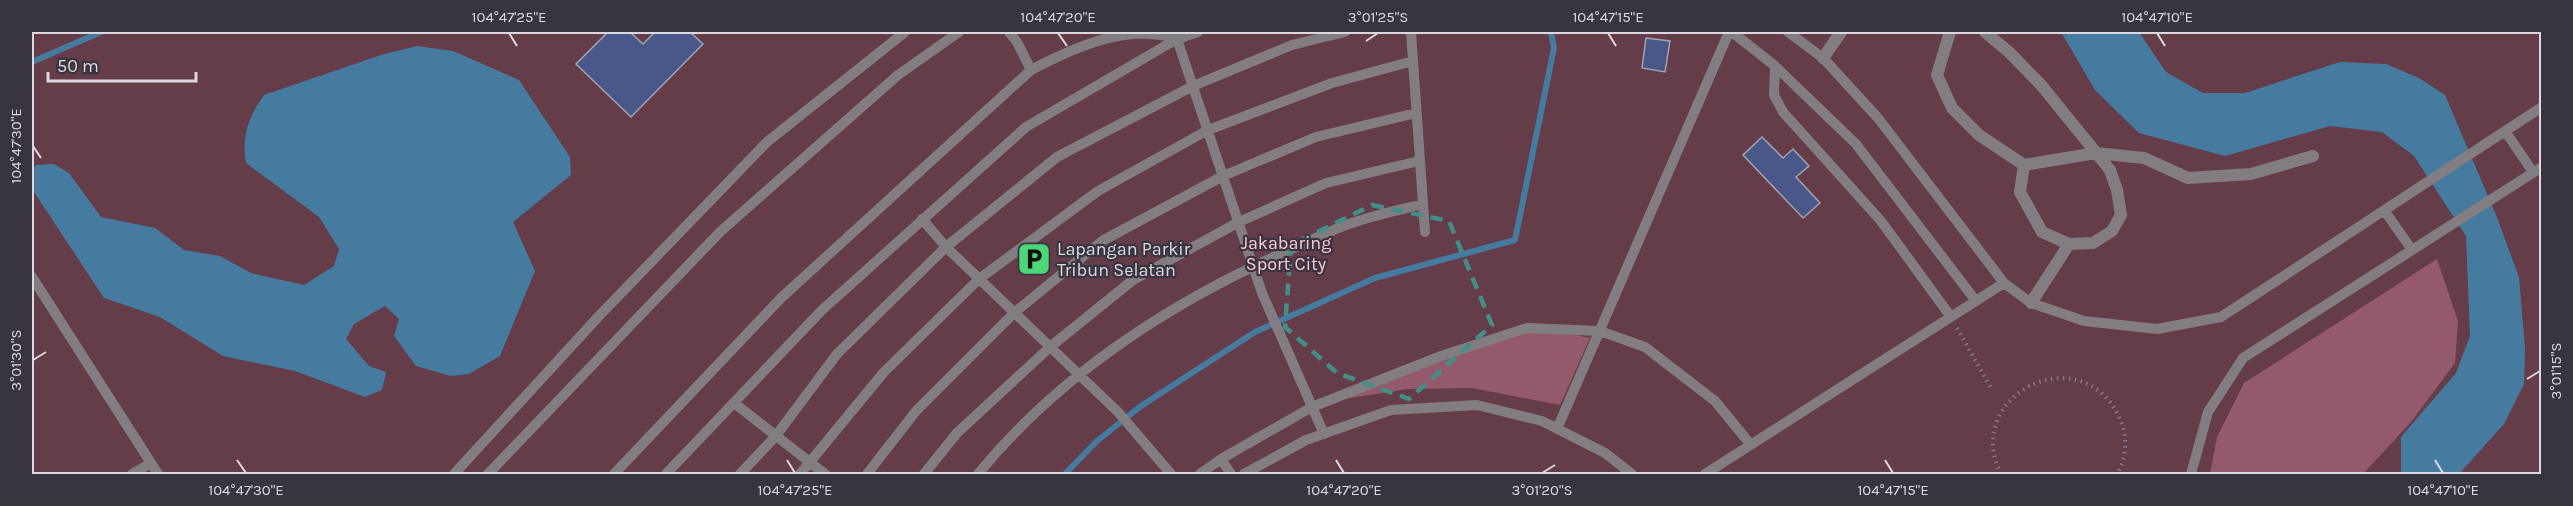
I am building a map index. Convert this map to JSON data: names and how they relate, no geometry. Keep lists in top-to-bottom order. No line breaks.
{"parks":["Jakabaring Sport City"],"places":{"parking":["Lapangan Parkir Tribun Selatan"]},"scale_bar":"50 m","coordinates":["104°47'25\"E","104°47'20\"E","3°01'25\"S","104°47'15\"E","104°47'10\"E","104°47'30\"E","3°01'30\"S","3°01'15\"S","3°01'20\"S"]}
